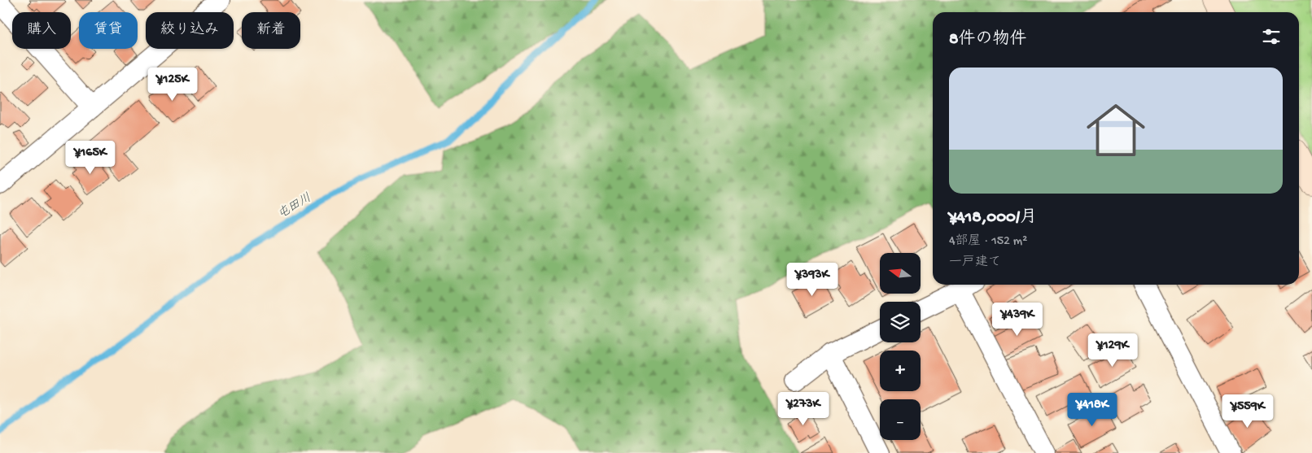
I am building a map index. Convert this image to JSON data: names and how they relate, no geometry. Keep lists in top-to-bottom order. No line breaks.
{"water":["屯田川"],"north":"left","page":{"chip":["購入","賃貸","絞り込み","新着"],"heading":"8件の物件","list":[{"name":"¥418,000/月","note":"4部屋 · 152 m² · 一戸建て"}],"price":["¥125K","¥165K","¥393K","¥439K","¥129K","¥273K","¥418K","¥559K"],"map_buttons":["+","−"]}}
